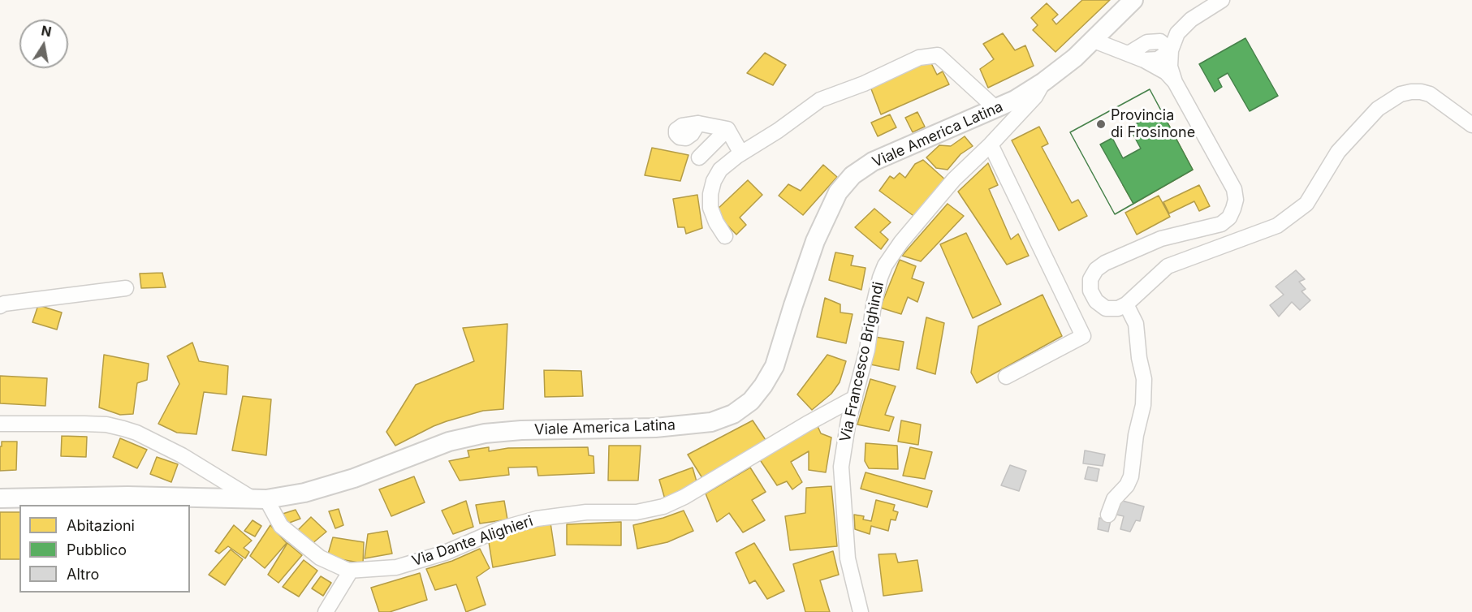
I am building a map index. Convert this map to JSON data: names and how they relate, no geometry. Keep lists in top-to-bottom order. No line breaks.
{"streets":{"main road":["Viale America Latina"],"street":["Via Francesco Brighindi","Via Dante Alighieri"]},"crossings":[["Viale America Latina","Via Francesco Brighindi"],["Viale America Latina","Via Dante Alighieri"],["Via Francesco Brighindi","Via Dante Alighieri"]],"places":["Provincia di Frosinone"],"legend":["Abitazioni","Pubblico","Altro"],"north":"top"}
